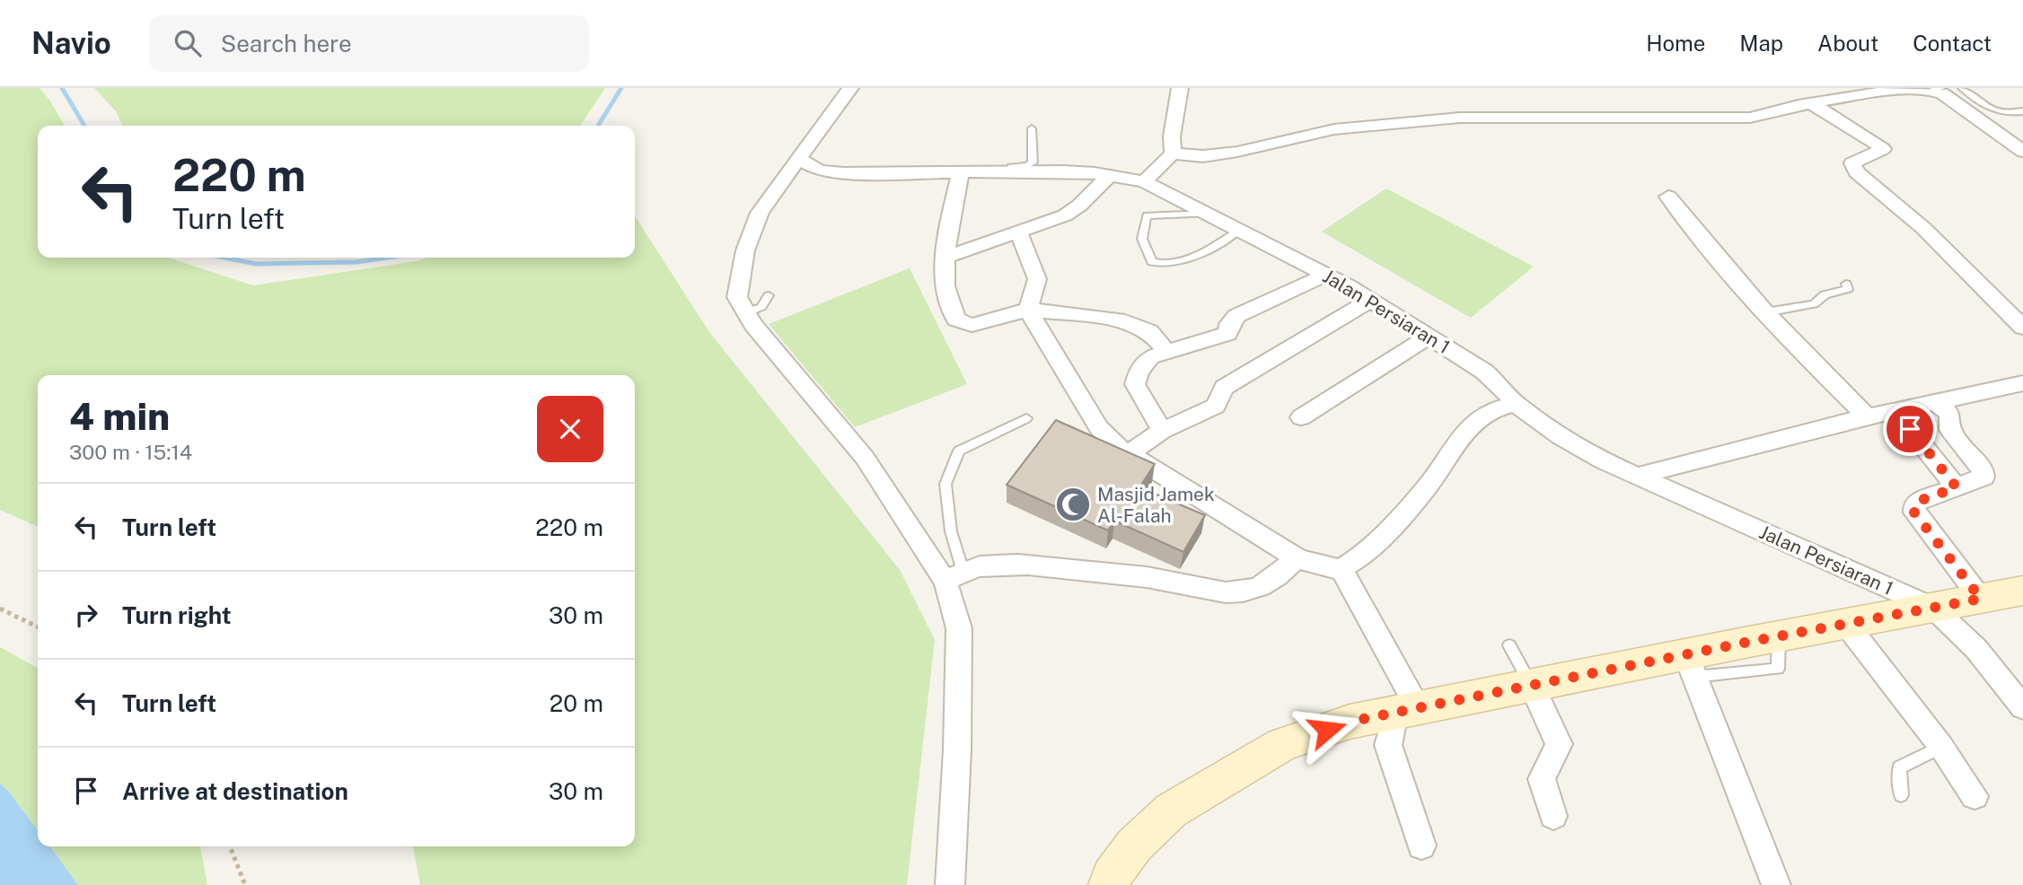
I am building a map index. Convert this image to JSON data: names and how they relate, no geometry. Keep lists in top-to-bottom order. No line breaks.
{"streets":{"street":["Jalan Persiaran 1"]},"places":{"mosque":["Masjid Jamek Al-Falah"]},"page":{"header":"Navio","search":"Search here","nav":["Home","Map","About","Contact"],"turn":["220 m","Turn left"],"heading":["4 min","300 m · 15:14"],"list":[{"name":"Turn left","value":"220 m"},{"name":"Turn right","value":"30 m"},{"name":"Turn left","value":"20 m"},{"name":"Arrive at destination","value":"30 m"}]}}
